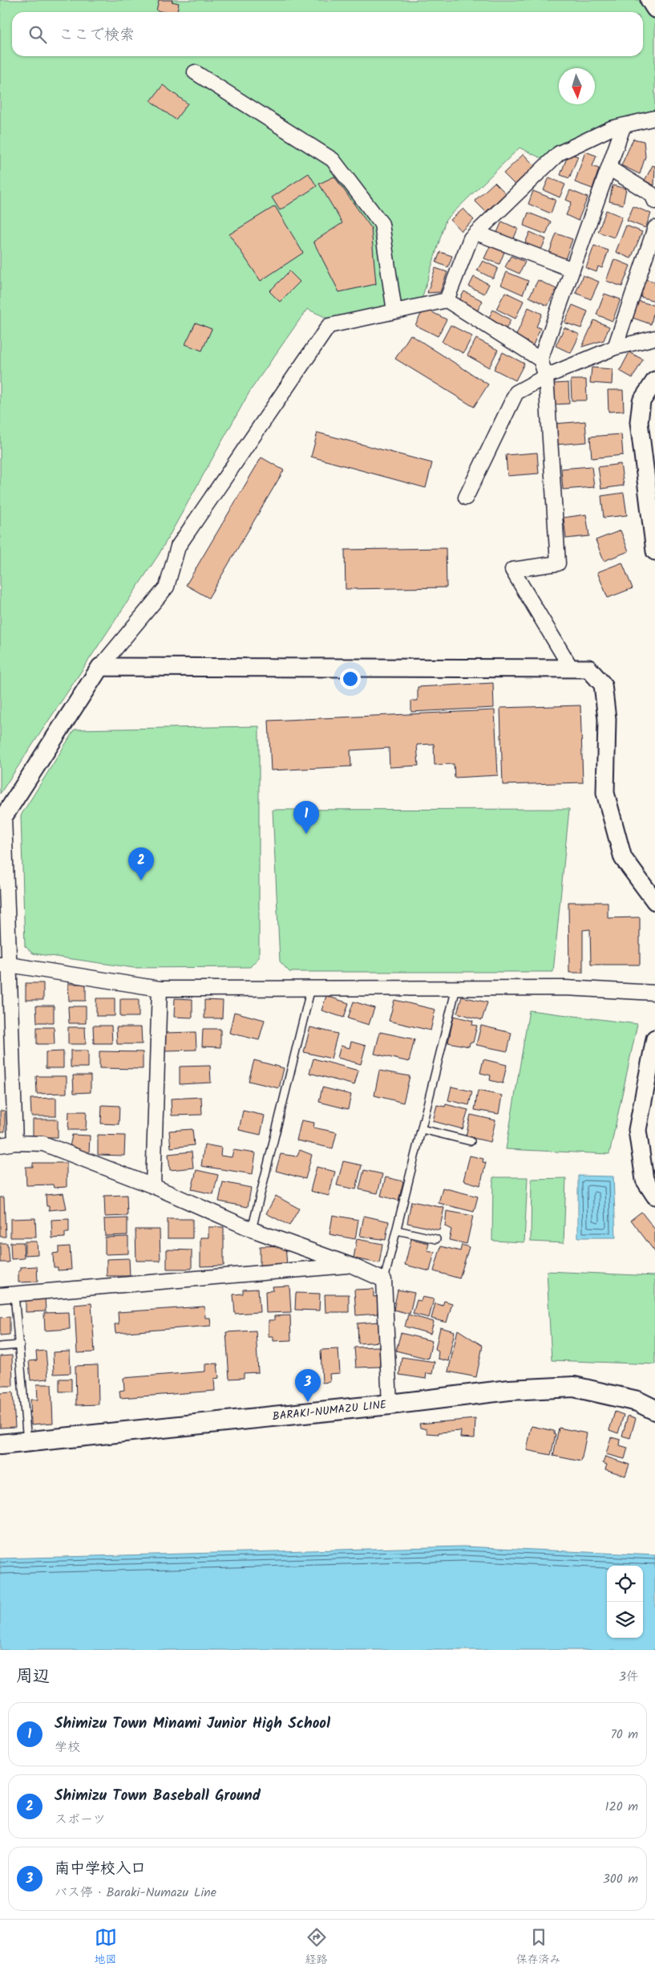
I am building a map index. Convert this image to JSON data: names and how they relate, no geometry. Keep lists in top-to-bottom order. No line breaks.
{"streets":{"main road":["BARAKI-NUMAZU LINE"]},"north":"bottom","page":{"search":"ここで検索","pins":["1","2","3"],"heading":["周辺","3件"],"list":[{"mark":"1","name":"Shimizu Town Minami Junior High School","note":"学校","value":"70 m"},{"mark":"2","name":"Shimizu Town Baseball Ground","note":"スポーツ","value":"120 m"},{"mark":"3","name":"南中学校入口","note":"バス停 · Baraki-Numazu Line","value":"300 m"}],"nav":["地図","経路","保存済み"]}}
